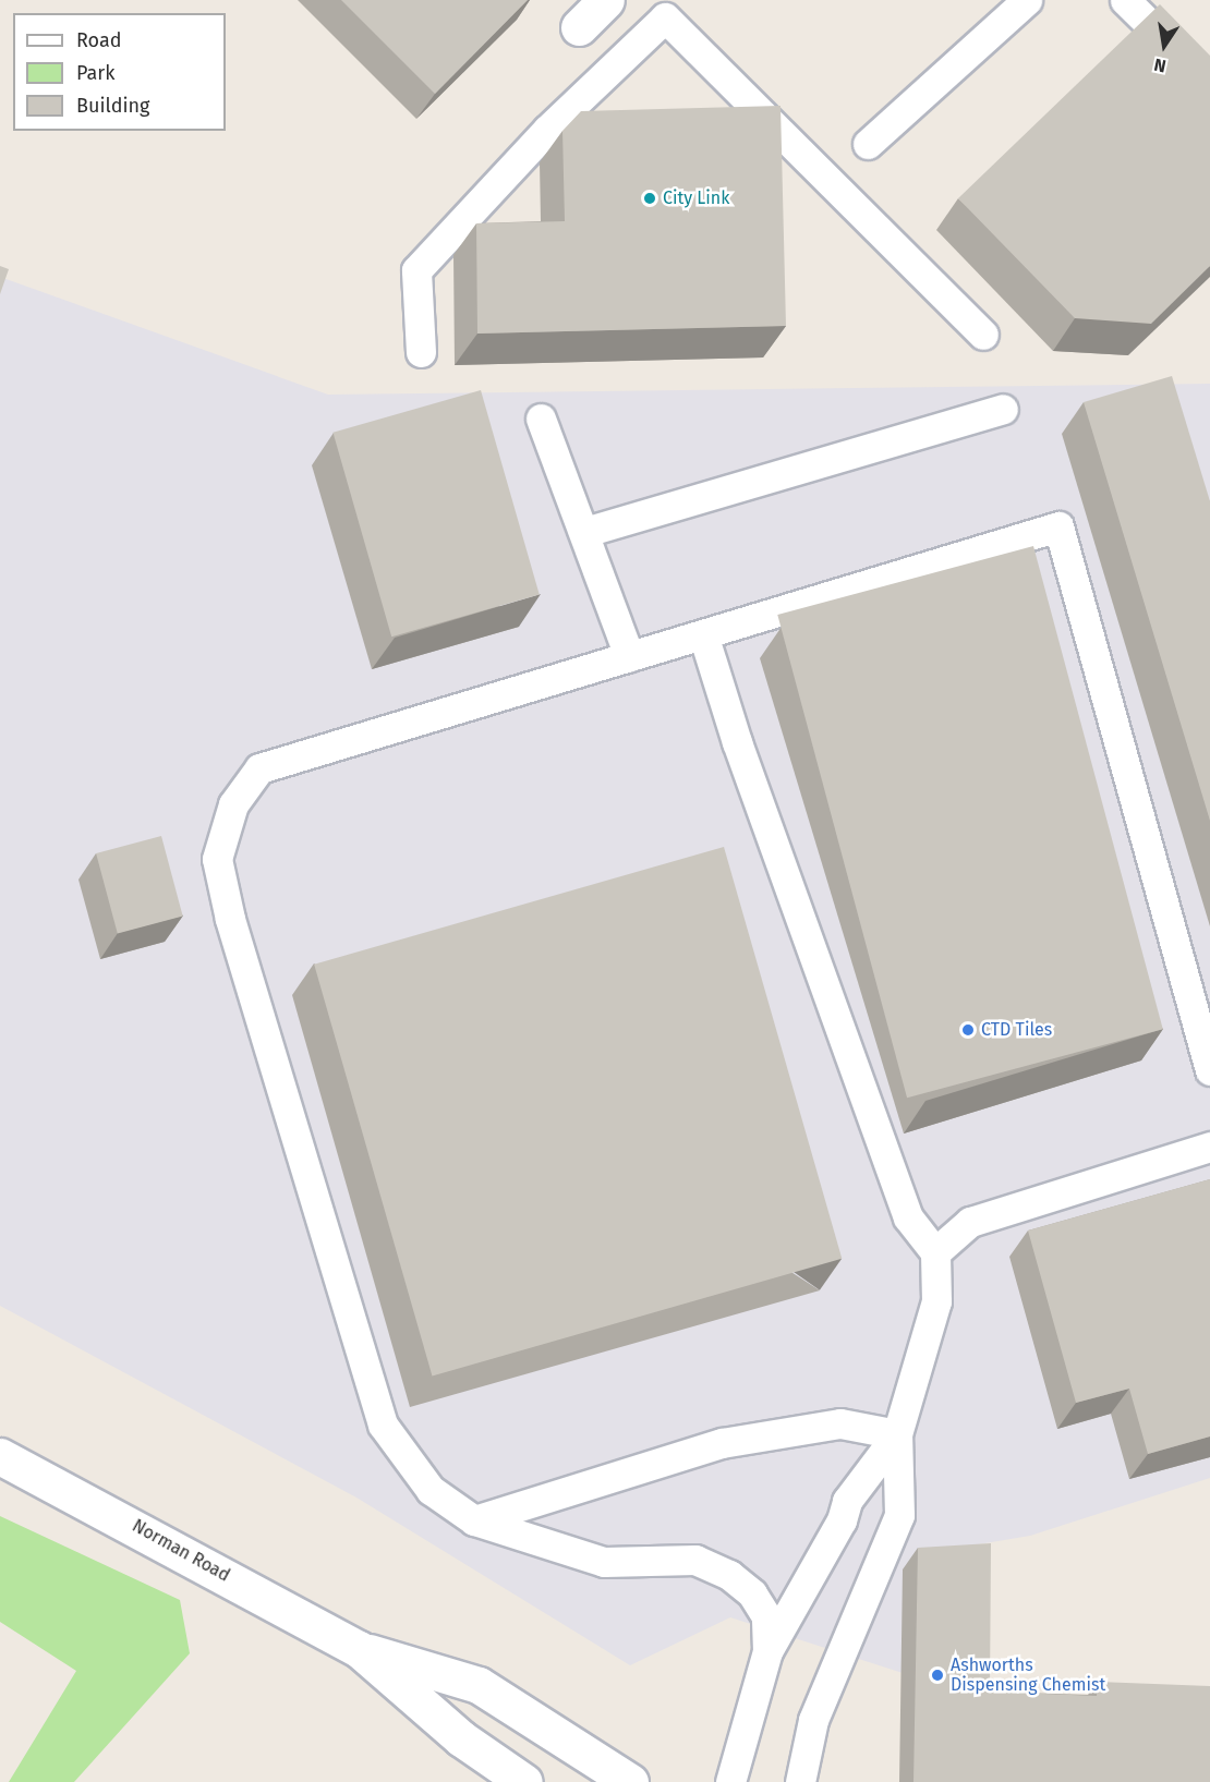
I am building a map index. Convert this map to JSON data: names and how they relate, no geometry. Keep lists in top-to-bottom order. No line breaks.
{"streets":{"main road":["Norman Road"]},"places":["City Link","CTD Tiles","Ashworths Dispensing Chemist"],"legend":["Road","Park","Building"],"north":"bottom"}
